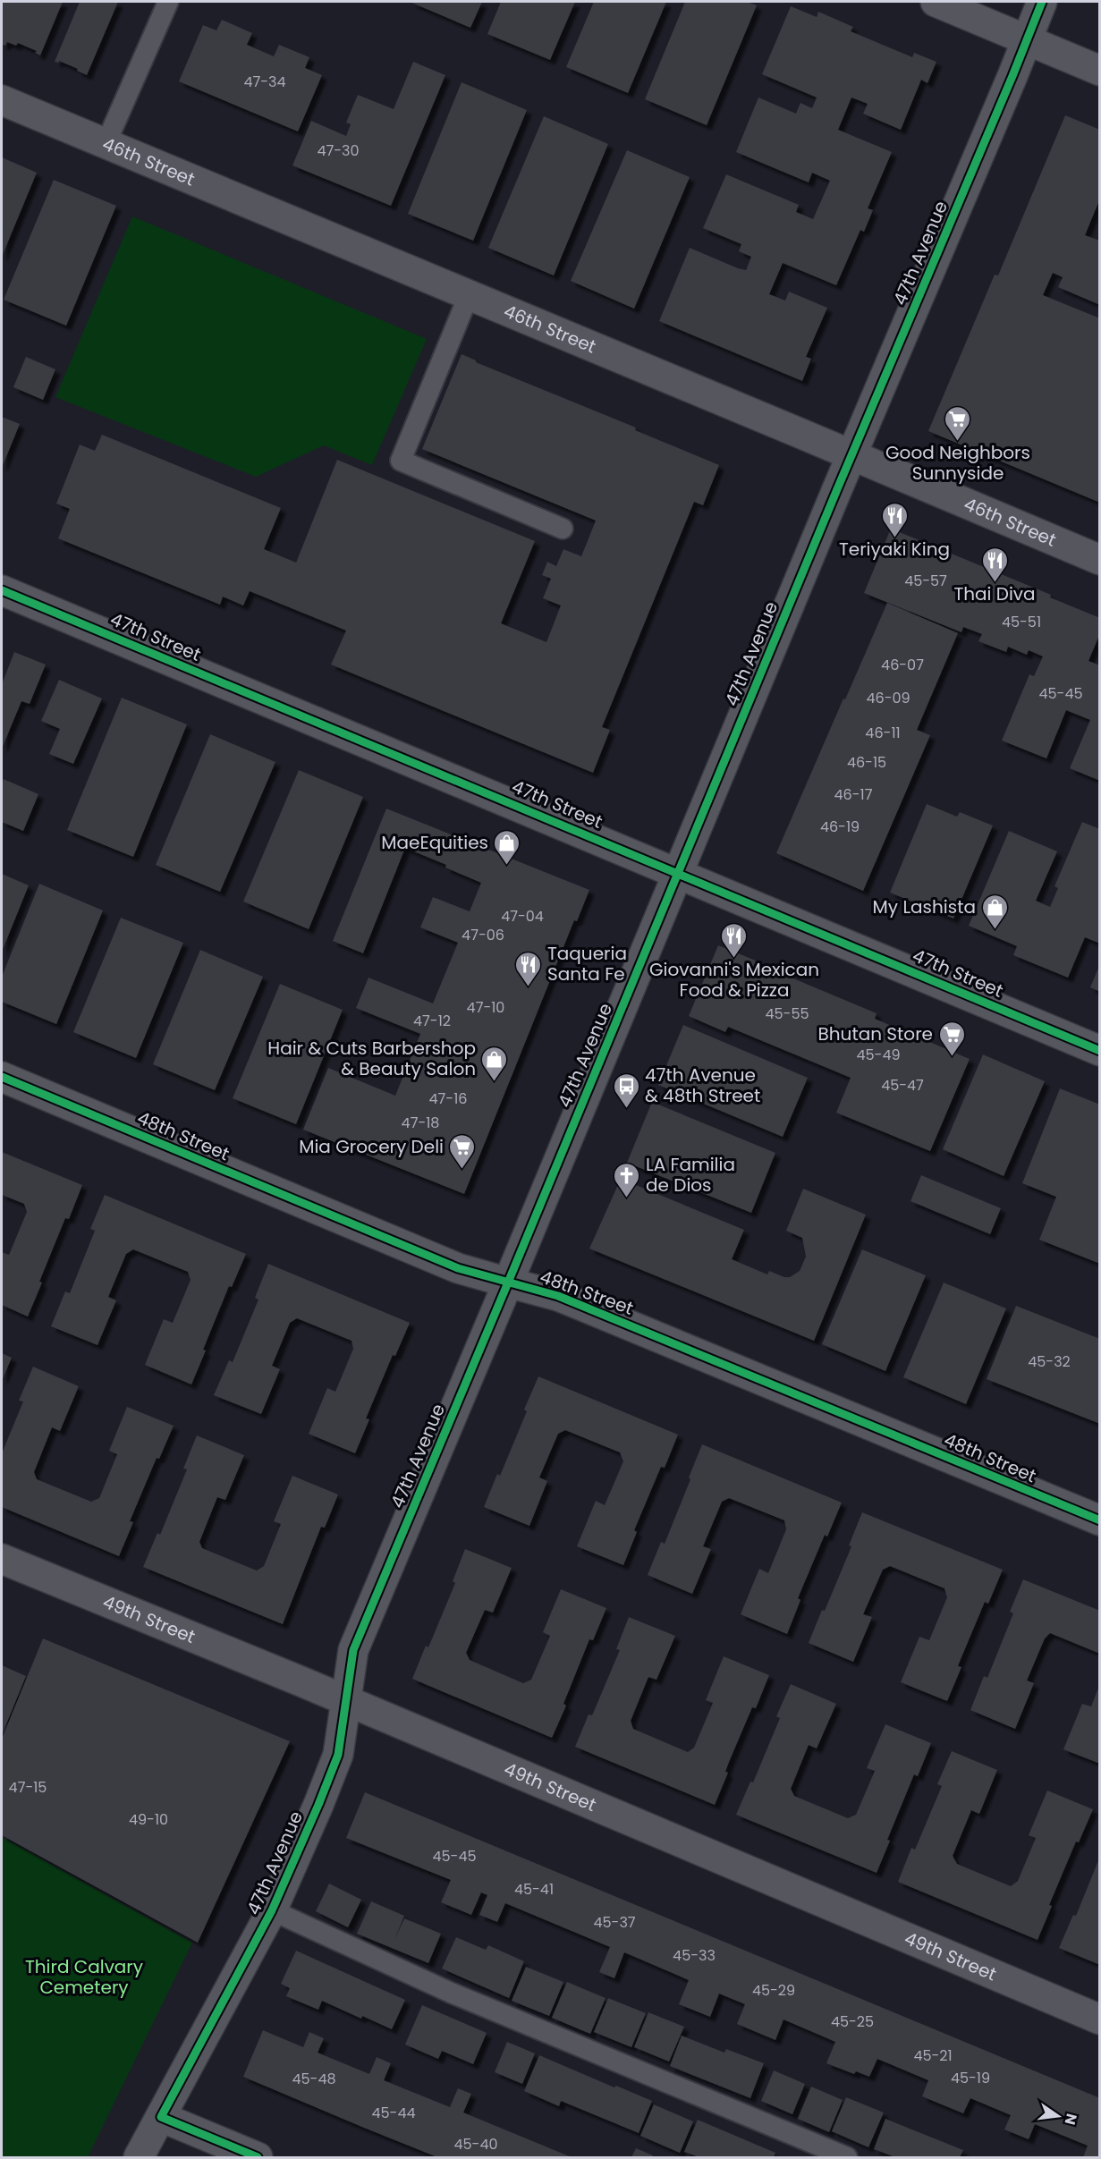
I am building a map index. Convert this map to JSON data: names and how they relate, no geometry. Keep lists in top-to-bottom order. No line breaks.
{"streets":{"street":["46th Street","47th Avenue","47th Street","48th Street","49th Street"]},"crossings":[["46th Street","47th Avenue"],["47th Avenue","47th Street"],["47th Avenue","48th Street"],["47th Avenue","49th Street"]],"parks":["Third Calvary Cemetery"],"places":{"supermarket":["Good Neighbors Sunnyside","Bhutan Store","Mia Grocery Deli"],"restaurant":["Teriyaki King","Thai Diva","Giovanni's Mexican Food & Pizza","Taqueria Santa Fe"],"shop":["MaeEquities","My Lashista","Hair & Cuts Barbershop & Beauty Salon"],"bus stop":["47th Avenue & 48th Street"],"church":["LA Familia de Dios"]},"house_numbers":["47-34","47-30","45-57","45-51","46-07","45-45","46-09","46-11","46-15","46-17","46-19","47-04","47-06","47-10","45-55","47-12","45-49","45-47","47-16","47-18","45-32","47-15","49-10","45-45","45-41","45-37","45-33","45-29","45-25","45-21","45-19","45-48","45-44","45-40"],"north":"right"}
